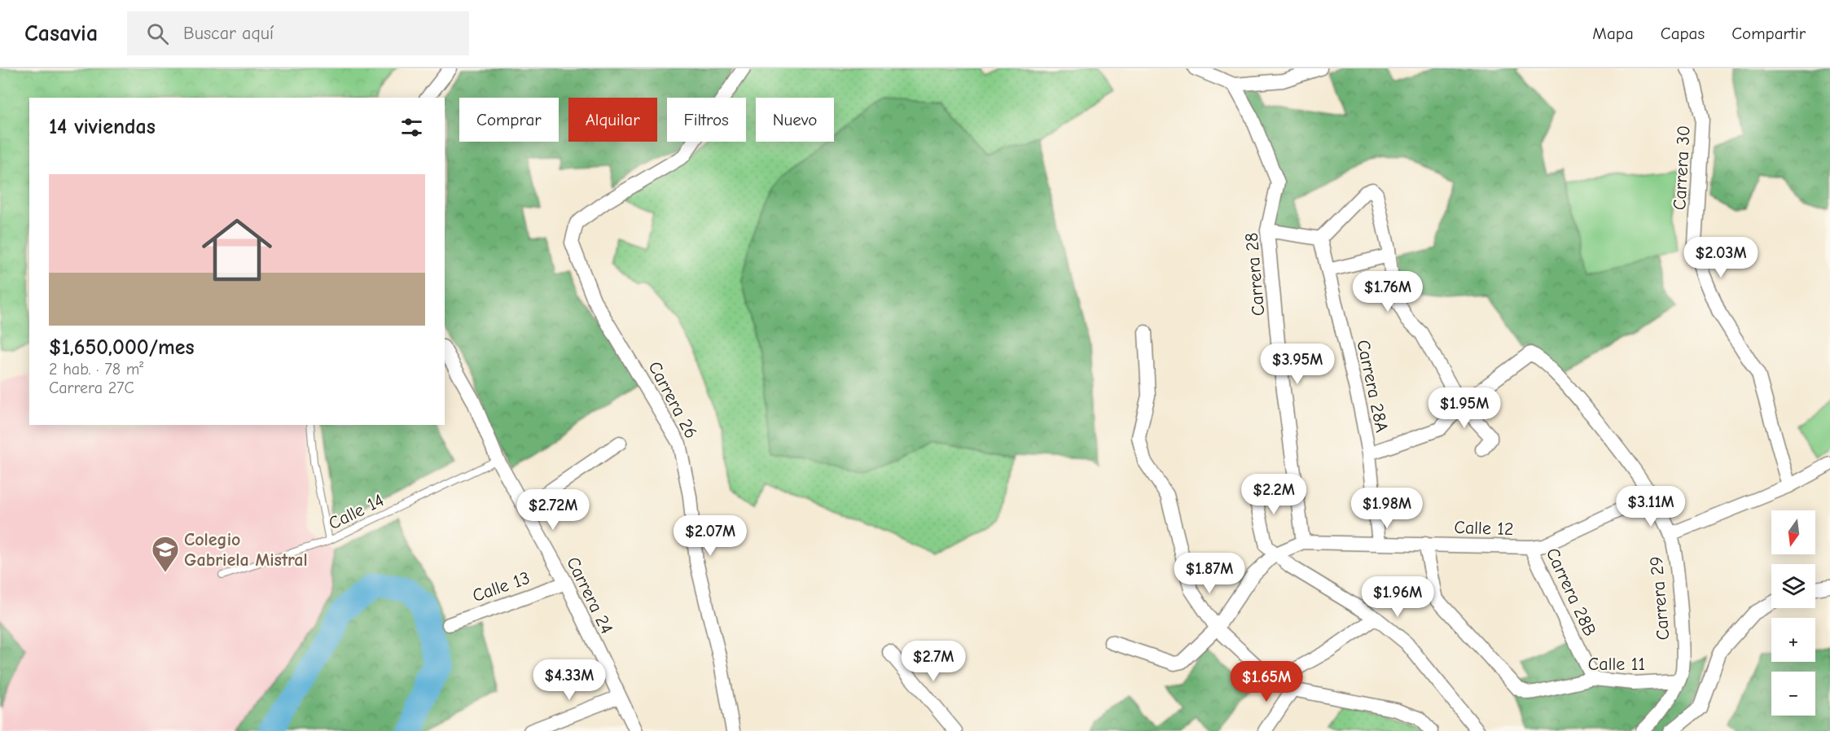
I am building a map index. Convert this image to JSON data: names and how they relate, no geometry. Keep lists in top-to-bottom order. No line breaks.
{"streets":{"street":["Carrera 30","Carrera 28","Carrera 28A","Carrera 26","Calle 12","Calle 13","Carrera 28B","Carrera 24","Carrera 29","Calle 11"],"lane":["Calle 14"]},"crossings":[["Carrera 28","Calle 12"],["Carrera 28A","Calle 12"],["Calle 14","Carrera 24"],["Calle 12","Carrera 28B"],["Calle 12","Carrera 29"],["Calle 12","Calle 11"],["Calle 13","Carrera 24"],["Carrera 28B","Calle 11"],["Carrera 29","Calle 11"]],"places":{"school or university":["Colegio Gabriela Mistral"]},"north":"bottom","page":{"header":"Casavia","search":"Buscar aquí","nav":["Mapa","Capas","Compartir"],"chip":["Comprar","Alquilar","Filtros","Nuevo"],"heading":"14 viviendas","list":[{"name":"$1,650,000/mes","note":"2 hab. · 78 m² · Carrera 27C"}],"price":["$2.03M","$1.76M","$3.95M","$1.95M","$2.2M","$3.11M","$1.98M","$2.72M","$2.07M","$1.87M","$1.96M","$2.7M","$4.33M","$1.65M"],"map_buttons":["+","−"]}}
